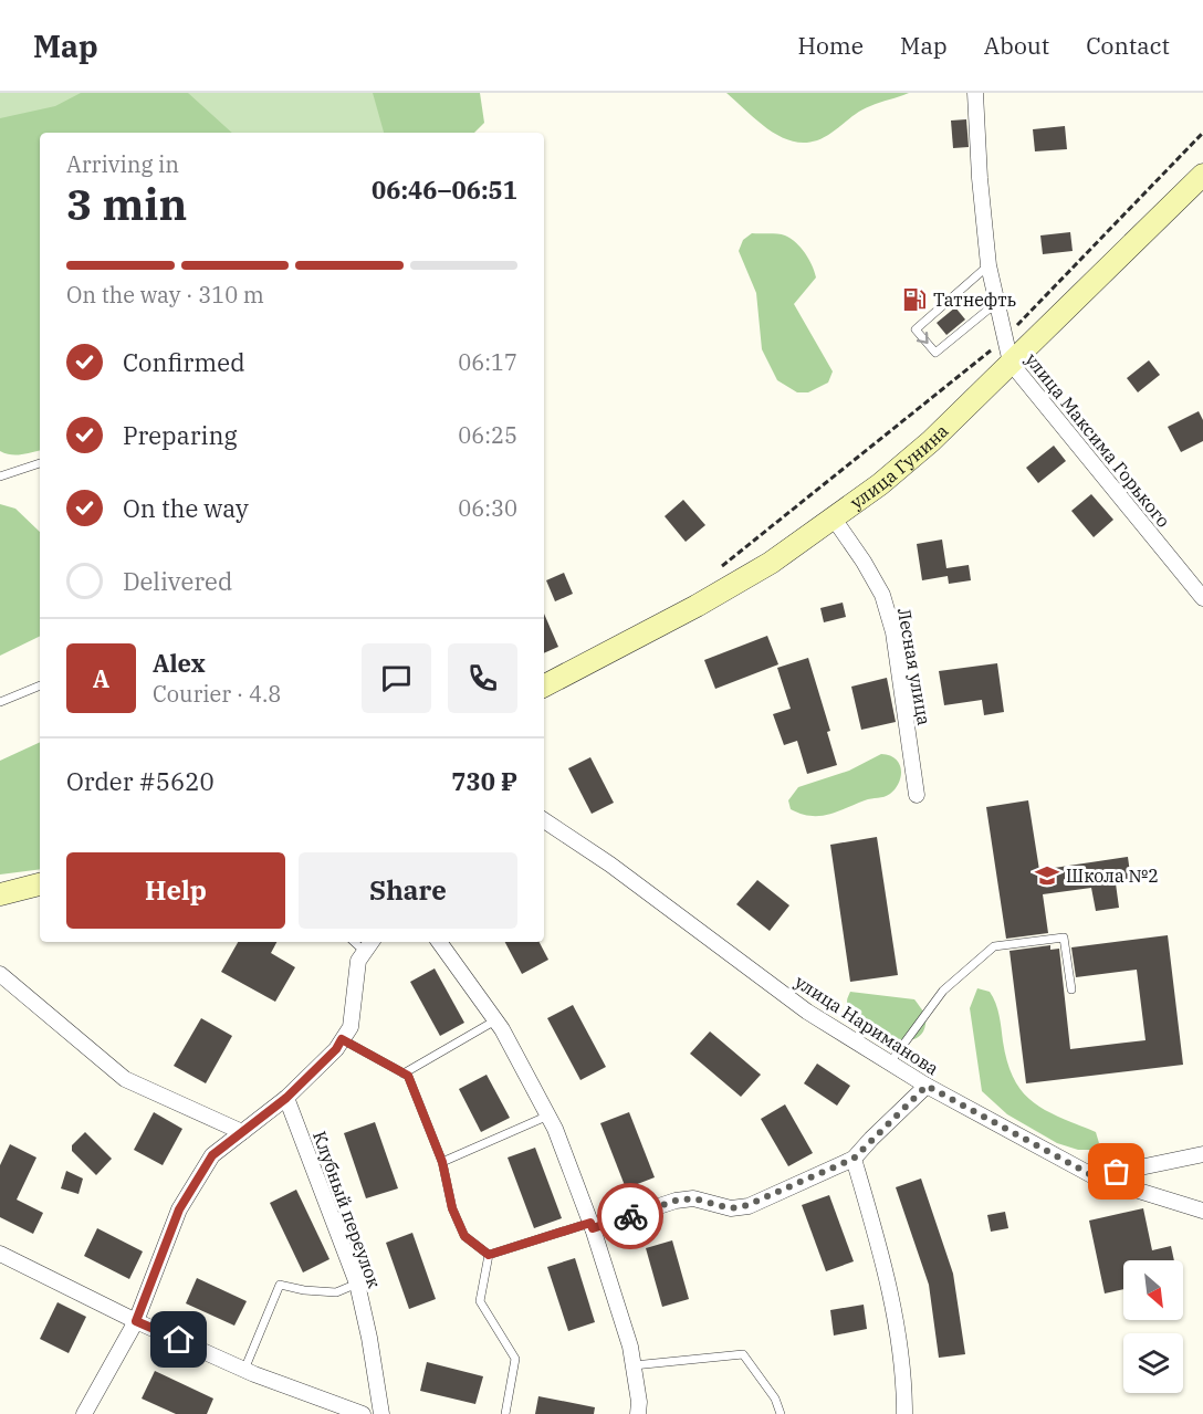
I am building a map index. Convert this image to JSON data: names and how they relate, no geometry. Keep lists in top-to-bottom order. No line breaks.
{"streets":{"main road":["улица Гунина"],"street":["улица Максима Горького","Лесная улица","улица Нариманова","Клубный переулок"]},"crossings":[["улица Максима Горького","улица Гунина"],["улица Гунина","Лесная улица"]],"places":{"fuel station":["Татнефть"],"school or university":["Школа №2"]},"north":"bottom right","page":{"header":"Map","nav":["Home","Map","About","Contact"],"heading":["3 min","Arriving in","06:46–06:51"],"panel":["Alex","Courier · 4.8","Order #5620","730 ₽"],"bar":"On the way · 310 m","list":[["Confirmed","06:17"],["Preparing","06:25"],["On the way","06:30"],"Delivered"],"round":"A","buttons":["Help","Share"]}}
